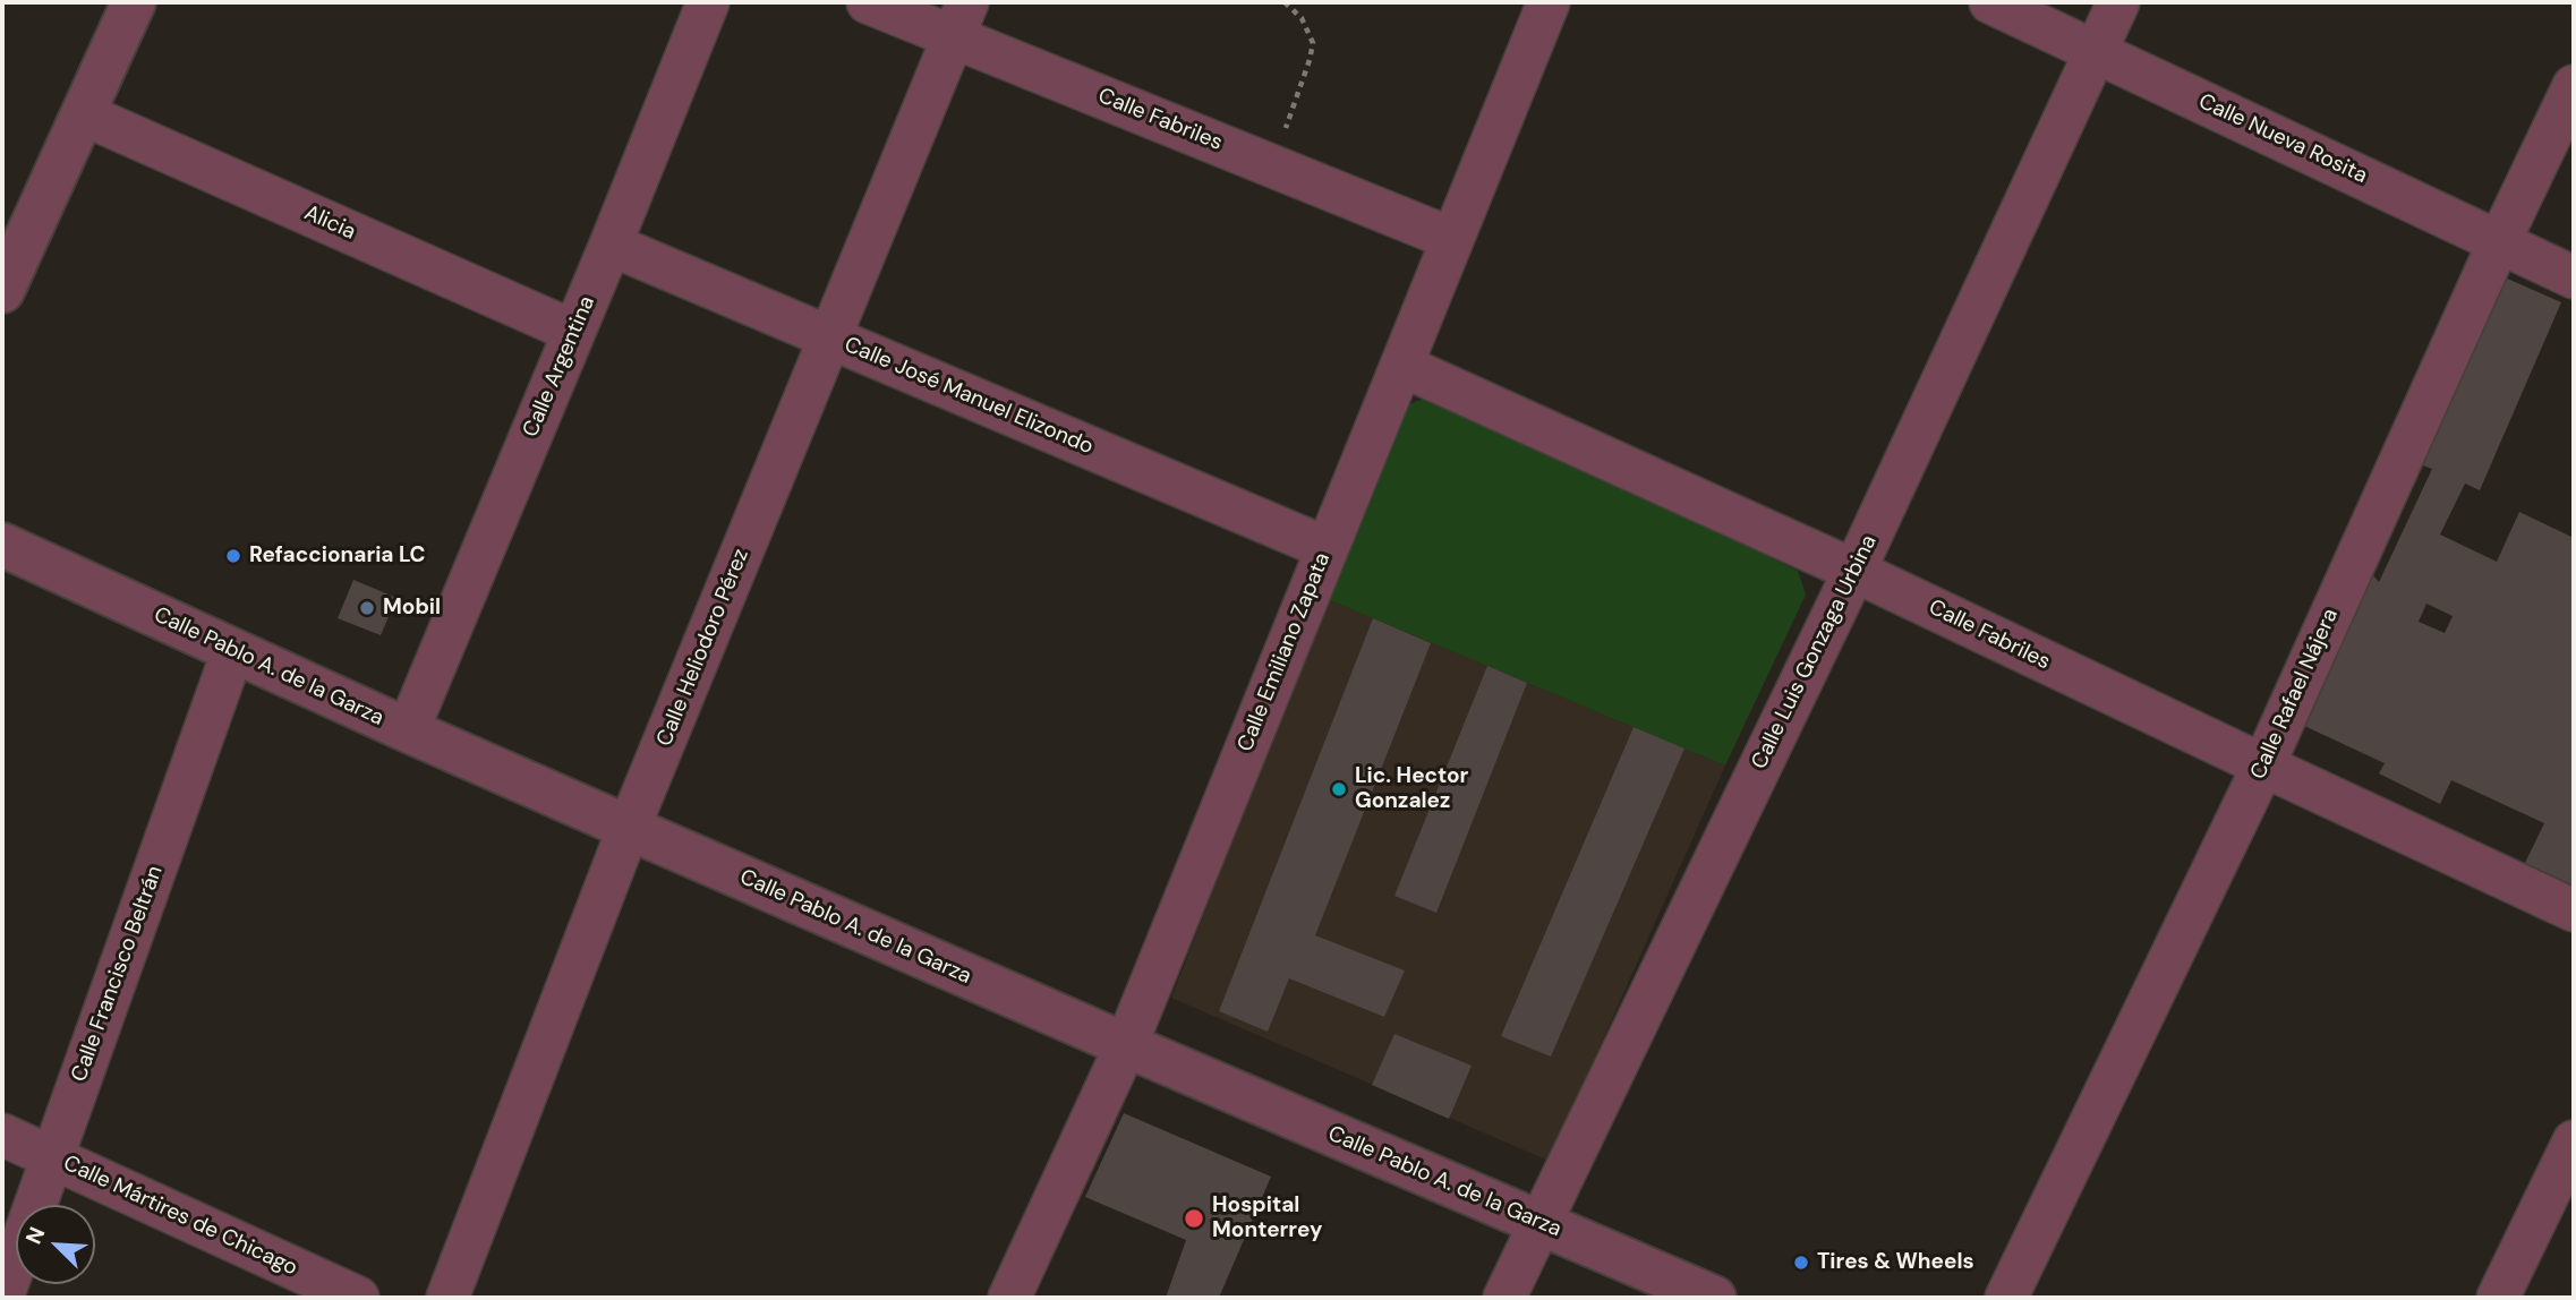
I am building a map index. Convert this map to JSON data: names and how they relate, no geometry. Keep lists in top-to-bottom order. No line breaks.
{"streets":{"street":["Calle Fabriles","Calle Nueva Rosita","Alicia","Calle Argentina","Calle José Manuel Elizondo","Calle Heliodoro Pérez","Calle Emiliano Zapata","Calle Luis Gonzaga Urbina","Calle Pablo A. de la Garza","Calle Rafael Nájera","Calle Francisco Beltrán","Calle Mártires de Chicago"]},"crossings":[["Calle Fabriles","Calle Heliodoro Pérez"],["Calle Fabriles","Calle Emiliano Zapata"],["Calle Fabriles","Calle Luis Gonzaga Urbina"],["Calle Fabriles","Calle Rafael Nájera"],["Calle Nueva Rosita","Calle Luis Gonzaga Urbina"],["Calle Nueva Rosita","Calle Rafael Nájera"],["Alicia","Calle Argentina"],["Calle Argentina","Calle José Manuel Elizondo"],["Calle Argentina","Calle Pablo A. de la Garza"],["Calle José Manuel Elizondo","Calle Heliodoro Pérez"],["Calle José Manuel Elizondo","Calle Emiliano Zapata"],["Calle Heliodoro Pérez","Calle Pablo A. de la Garza"],["Calle Emiliano Zapata","Calle Pablo A. de la Garza"],["Calle Luis Gonzaga Urbina","Calle Pablo A. de la Garza"],["Calle Pablo A. de la Garza","Calle Francisco Beltrán"],["Calle Francisco Beltrán","Calle Mártires de Chicago"]],"places":["Refaccionaria LC","Mobil","Lic. Hector Gonzalez","Hospital Monterrey","Tires & Wheels"],"north":"top left"}
